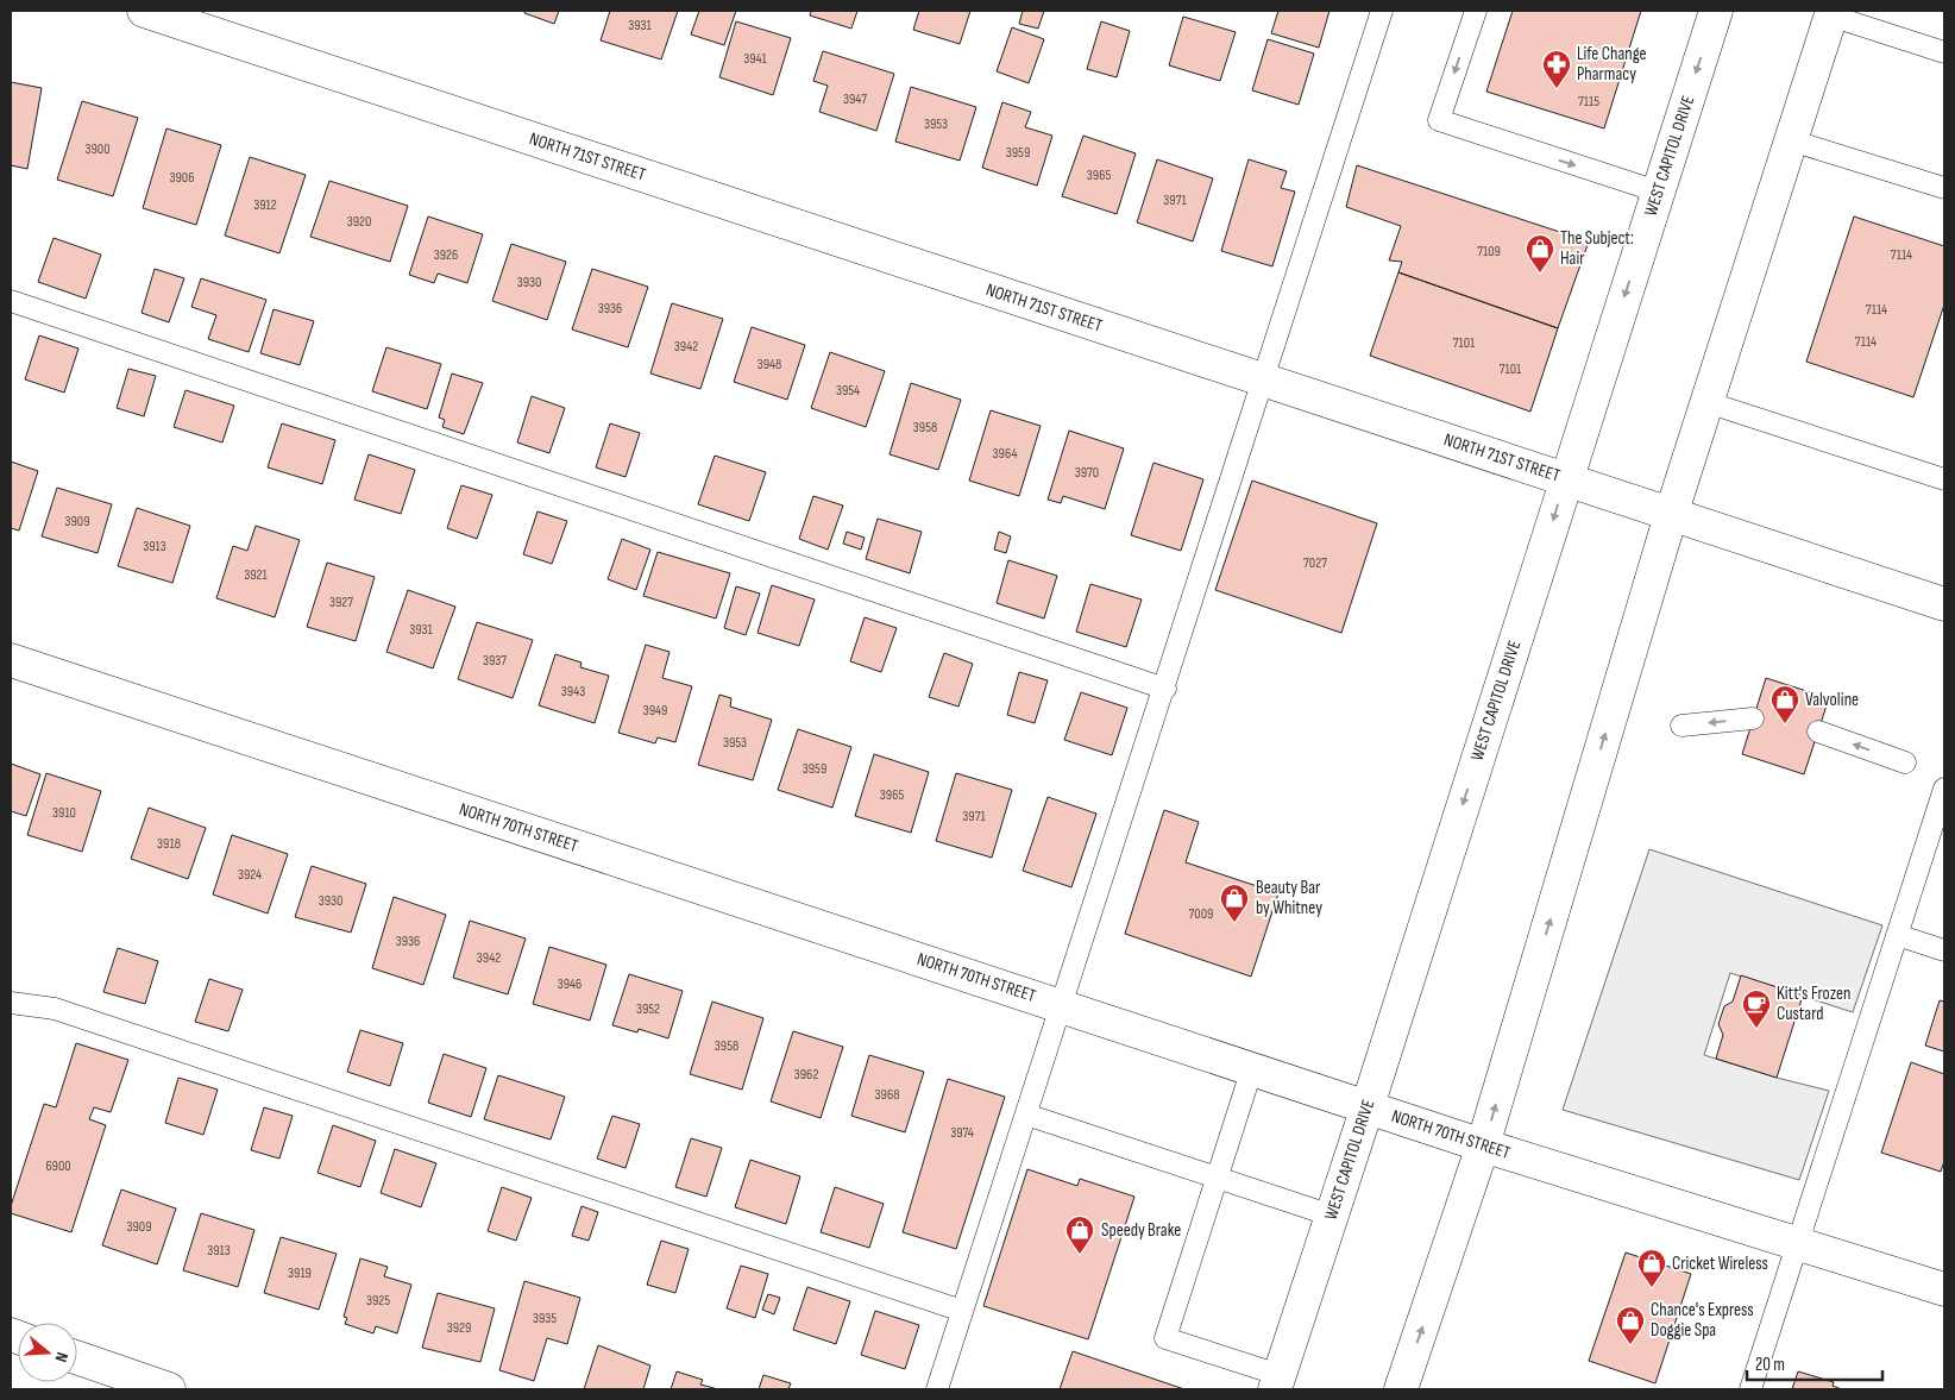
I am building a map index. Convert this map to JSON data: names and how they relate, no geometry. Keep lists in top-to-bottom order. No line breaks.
{"streets":{"street":["WEST CAPITOL DRIVE","NORTH 71ST STREET","NORTH 70TH STREET"]},"crossings":[["WEST CAPITOL DRIVE","NORTH 71ST STREET"],["WEST CAPITOL DRIVE","NORTH 70TH STREET"]],"places":{"pharmacy":["Life Change Pharmacy"],"shop":["The Subject: Hair","Valvoline","Beauty Bar by Whitney","Speedy Brake","Cricket Wireless","Chance's Express Doggie Spa"],"cafe":["Kitt's Frozen Custard"]},"house_numbers":["3931","3941","3947","7115","3953","3900","3959","3965","3906","3971","3912","3920","7109","3926","7114","3930","3936","7114","7114","7101","3942","3948","7101","3954","3958","3964","3970","3909","3913","7027","3921","3927","3931","3937","3943","3949","3953","3959","3965","3910","3971","3918","3924","3930","7009","3936","3942","3946","3952","3958","3962","3968","3974","6900","3909","3913","3919","3925","3935","3929"],"scale_bar":"20 m","north":"right"}
